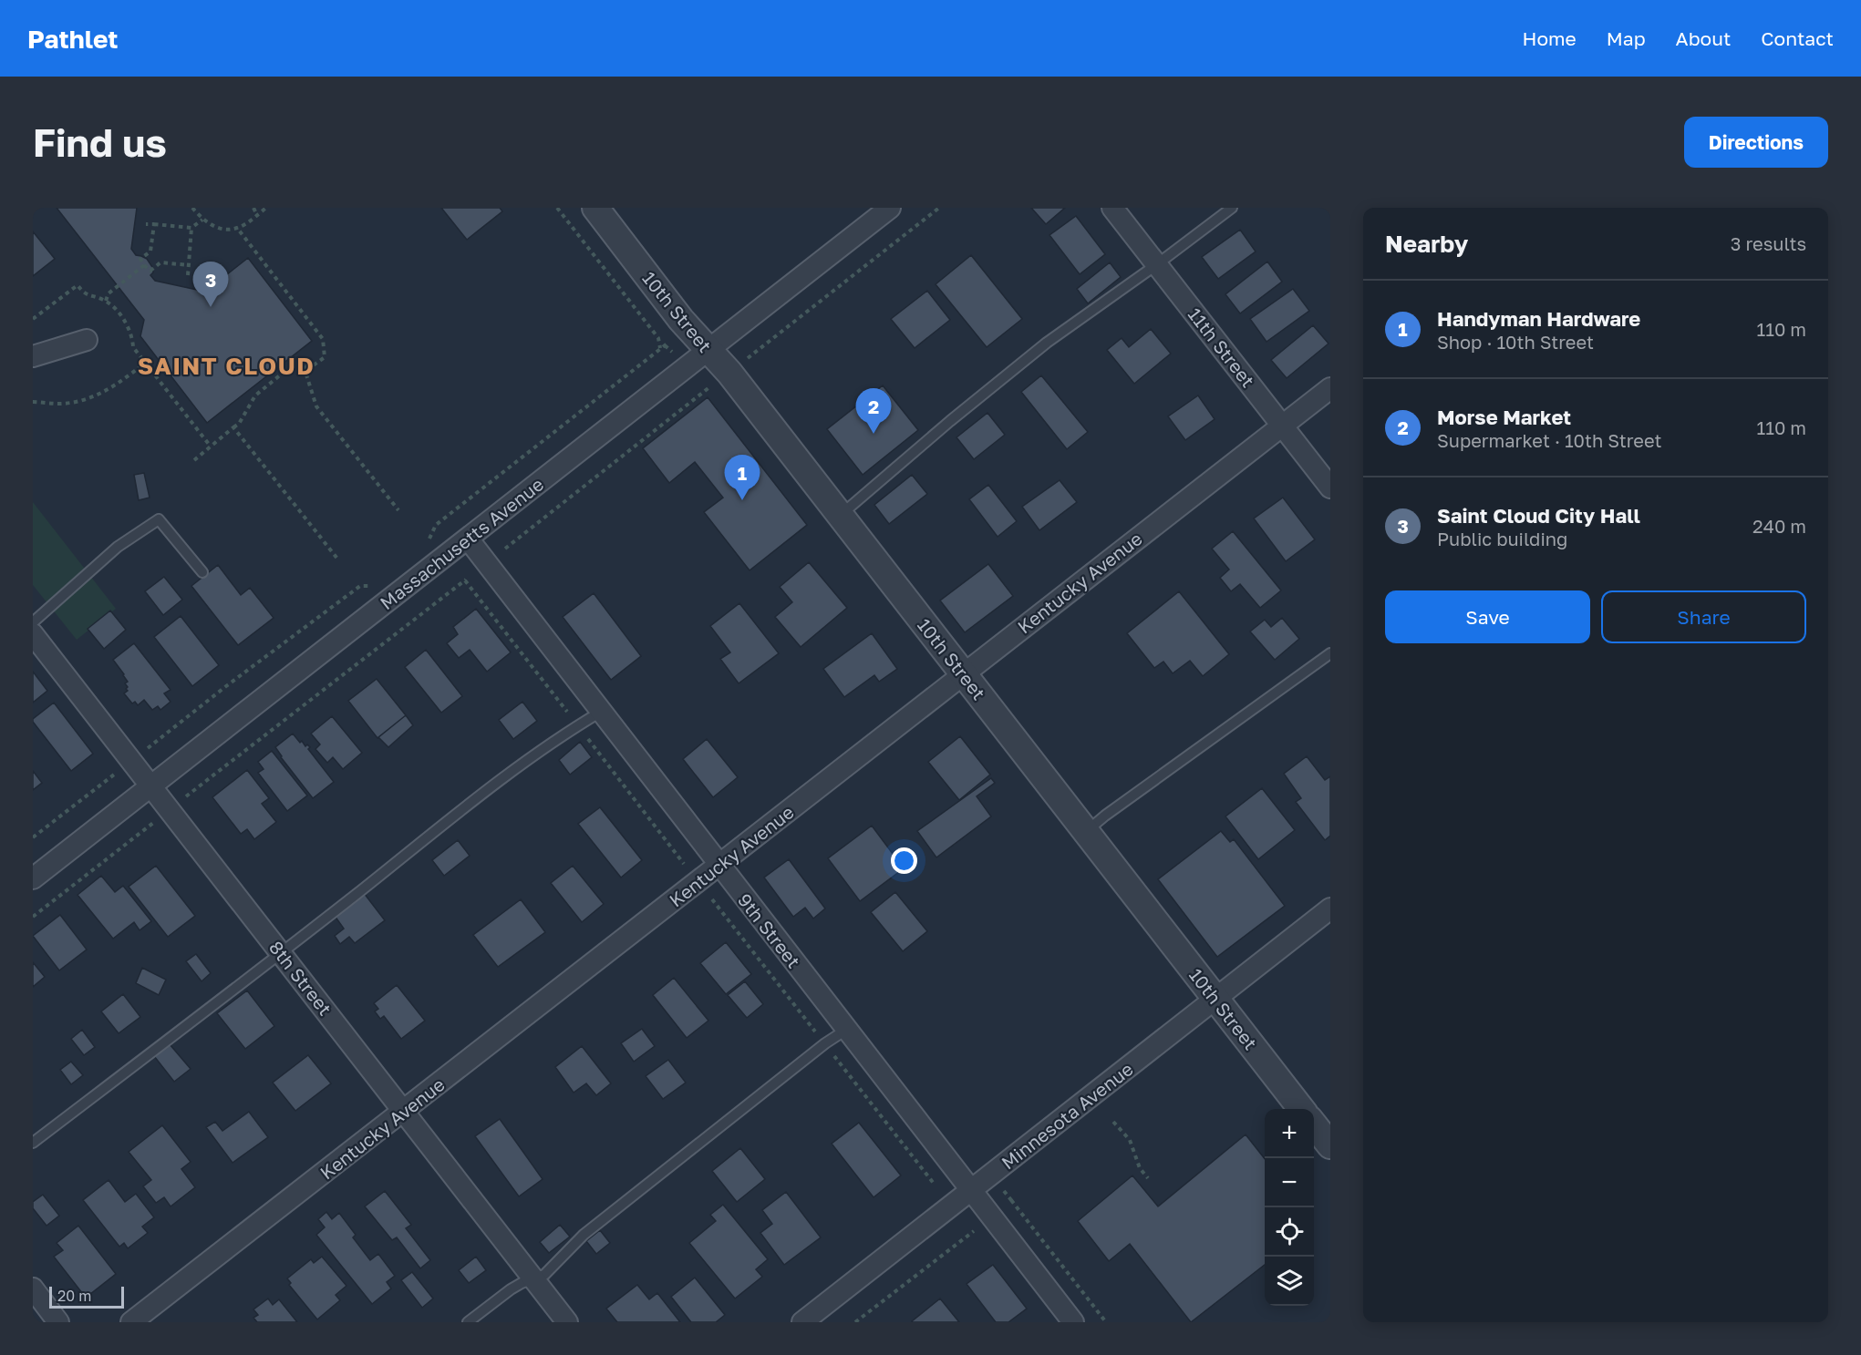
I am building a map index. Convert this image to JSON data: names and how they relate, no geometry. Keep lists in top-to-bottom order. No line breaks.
{"streets":{"street":["10th Street","11th Street","Massachusetts Avenue","Kentucky Avenue","9th Street","8th Street","Minnesota Avenue"]},"crossings":[["10th Street","Massachusetts Avenue"],["10th Street","Kentucky Avenue"],["10th Street","Minnesota Avenue"],["11th Street","Kentucky Avenue"],["Massachusetts Avenue","9th Street"],["Massachusetts Avenue","8th Street"],["Kentucky Avenue","9th Street"],["Kentucky Avenue","8th Street"],["9th Street","Minnesota Avenue"]],"districts":["SAINT CLOUD"],"scale_bar":"20 m","page":{"header":"Pathlet","nav":["Home","Map","About","Contact"],"buttons":["Directions",["Save","Share"]],"title":"Find us","heading":["Nearby","3 results"],"pins":["3","2","1"],"list":[{"mark":"1","name":"Handyman Hardware","note":"Shop · 10th Street","value":"110 m"},{"mark":"2","name":"Morse Market","note":"Supermarket · 10th Street","value":"110 m"},{"mark":"3","name":"Saint Cloud City Hall","note":"Public building","value":"240 m"}],"map_buttons":["+","−"],"scale":"20 m"}}
